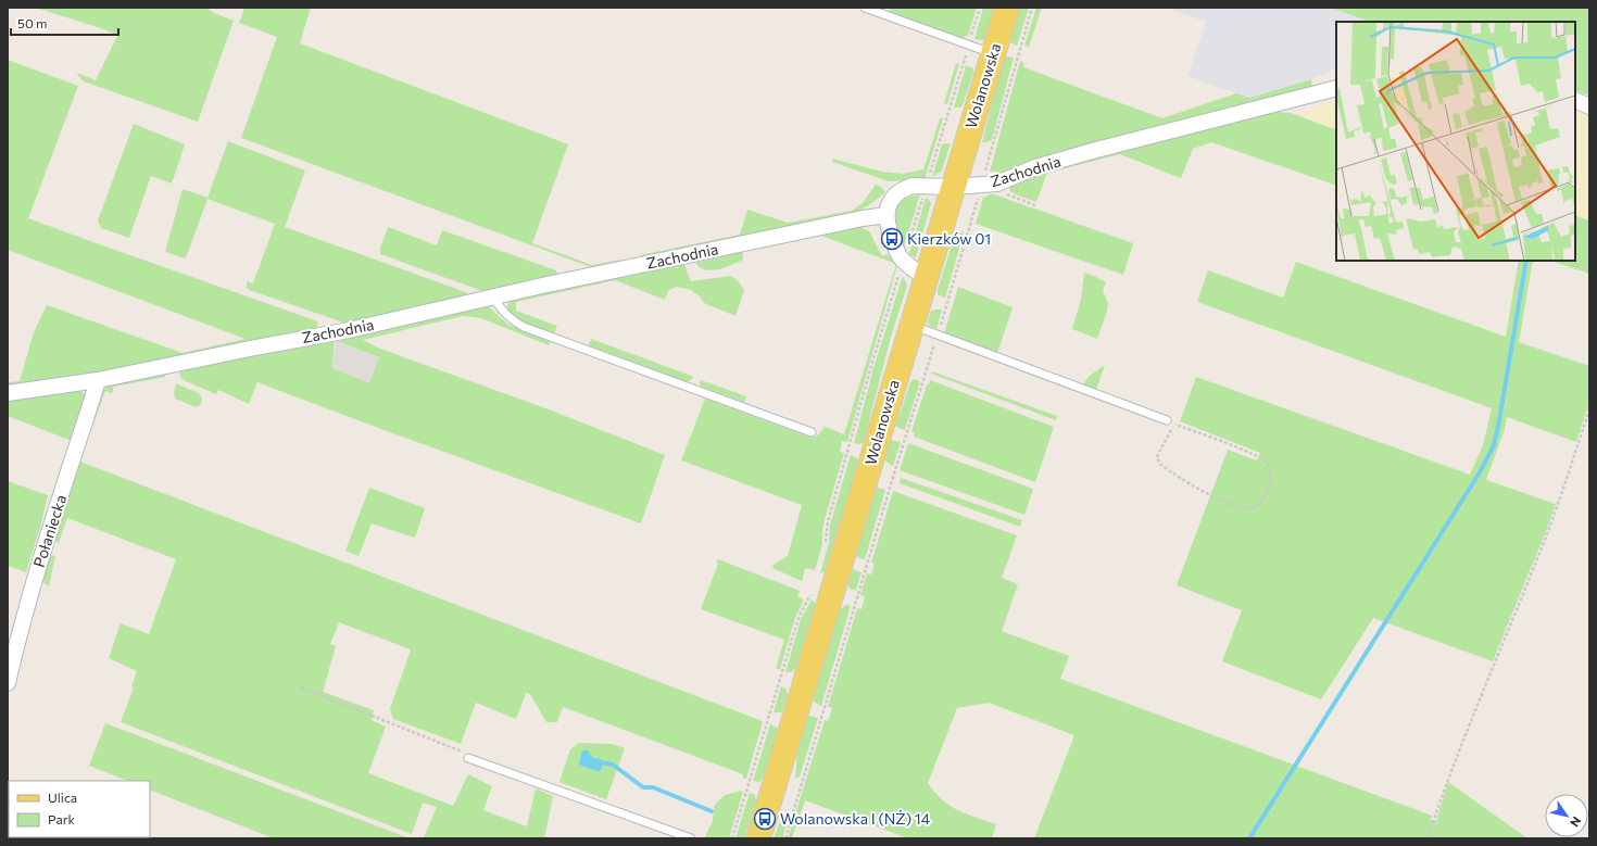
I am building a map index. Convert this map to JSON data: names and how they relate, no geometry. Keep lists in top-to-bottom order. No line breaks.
{"streets":{"main road":["Wolanowska"],"street":["Zachodnia","Połaniecka"]},"crossings":[["Wolanowska","Zachodnia"],["Zachodnia","Połaniecka"]],"places":{"bus stop":["Kierzków 01","Wolanowska I (NŻ) 14"]},"legend":["Ulica","Park"],"scale_bar":"50 m","north":"bottom right"}
